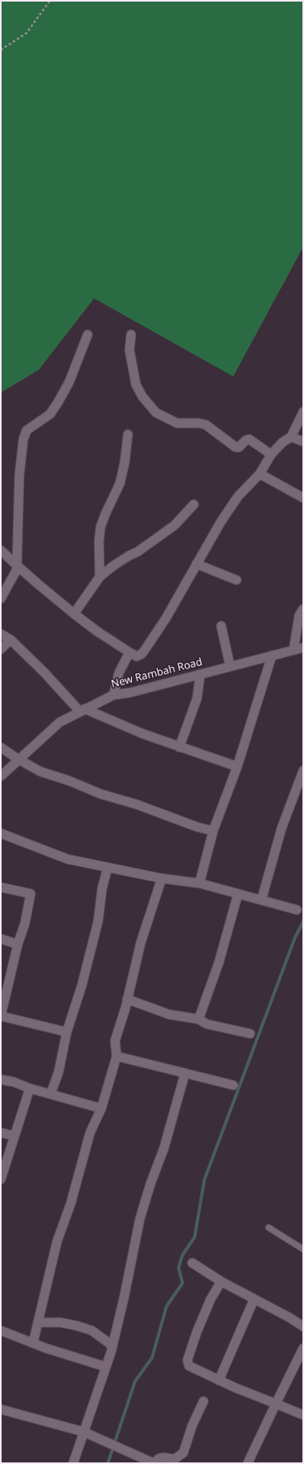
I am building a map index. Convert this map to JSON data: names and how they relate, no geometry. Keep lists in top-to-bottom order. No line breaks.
{"streets":{"street":["New Rambah Road"]}}
